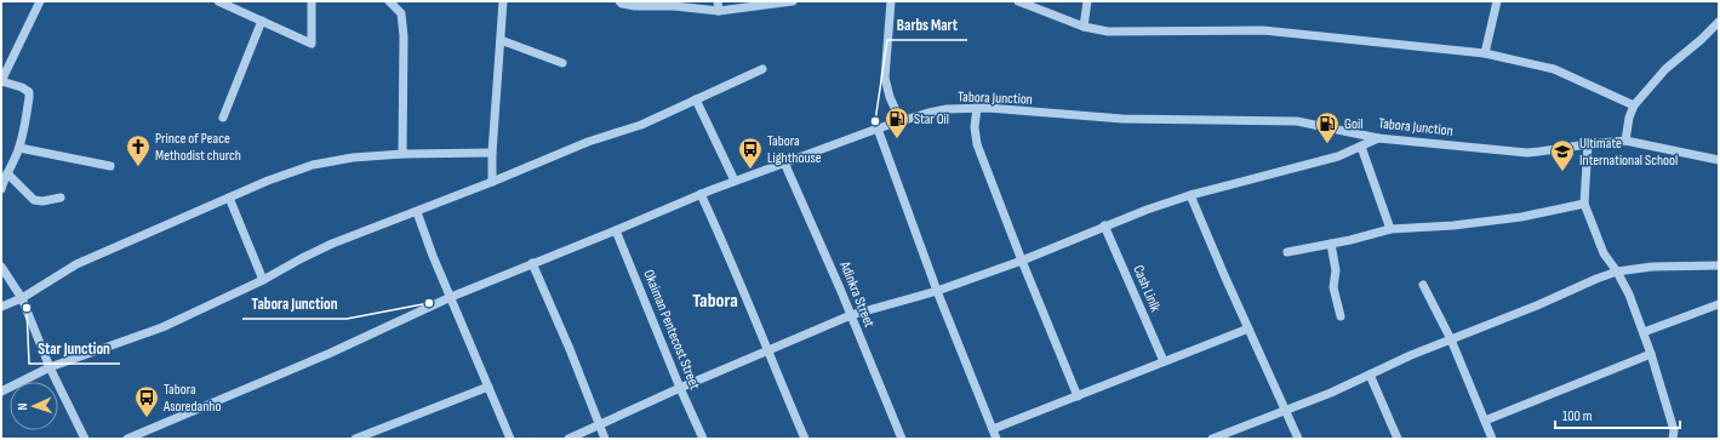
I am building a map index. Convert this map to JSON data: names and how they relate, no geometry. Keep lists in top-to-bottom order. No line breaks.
{"streets":{"street":["Tabora Junction","Cash Linlk","Adinkra Street","Okaiman Pentecost Street"]},"crossings":[["Tabora Junction","Adinkra Street"],["Tabora Junction","Okaiman Pentecost Street"]],"districts":["Tabora"],"places":{"other":["Barbs Mart","Tabora Junction","Star Junction"],"fuel station":["Star Oil","Goil"],"church":["Prince of Peace Methodist church"],"bus stop":["Tabora Lighthouse","Tabora Asoredanho"],"school or university":["Ultimate International School"]},"scale_bar":"100 m","north":"left"}
